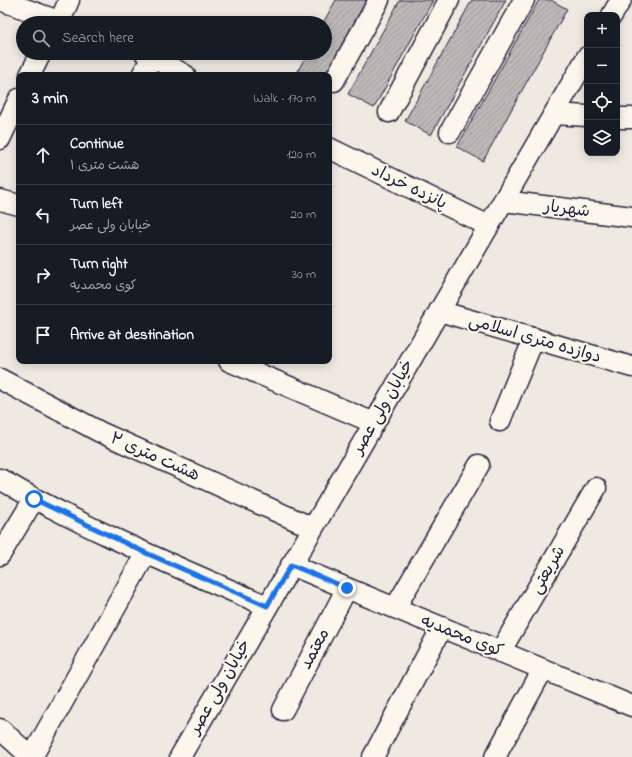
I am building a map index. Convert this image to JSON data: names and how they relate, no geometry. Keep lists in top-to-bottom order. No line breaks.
{"streets":{"street":["پانزده خرداد","شهریار","دوازده متری اسلامی","خیابان ولی عصر","هشت متری ۲","شریعتی","کوی محمدیه","معتمد"]},"crossings":[["پانزده خرداد","خیابان ولی عصر"],["شهریار","خیابان ولی عصر"],["دوازده متری اسلامی","خیابان ولی عصر"],["خیابان ولی عصر","هشت متری ۲"],["خیابان ولی عصر","کوی محمدیه"],["شریعتی","کوی محمدیه"],["کوی محمدیه","معتمد"]],"page":{"map_buttons":["+","−"],"search":"Search here","heading":["3 min","Walk · 170 m"],"list":[["Continue","هشت متری ۱","120 m"],["Turn left","خیابان ولی عصر","20 m"],["Turn right","کوی محمدیه","30 m"],"Arrive at destination"]}}
